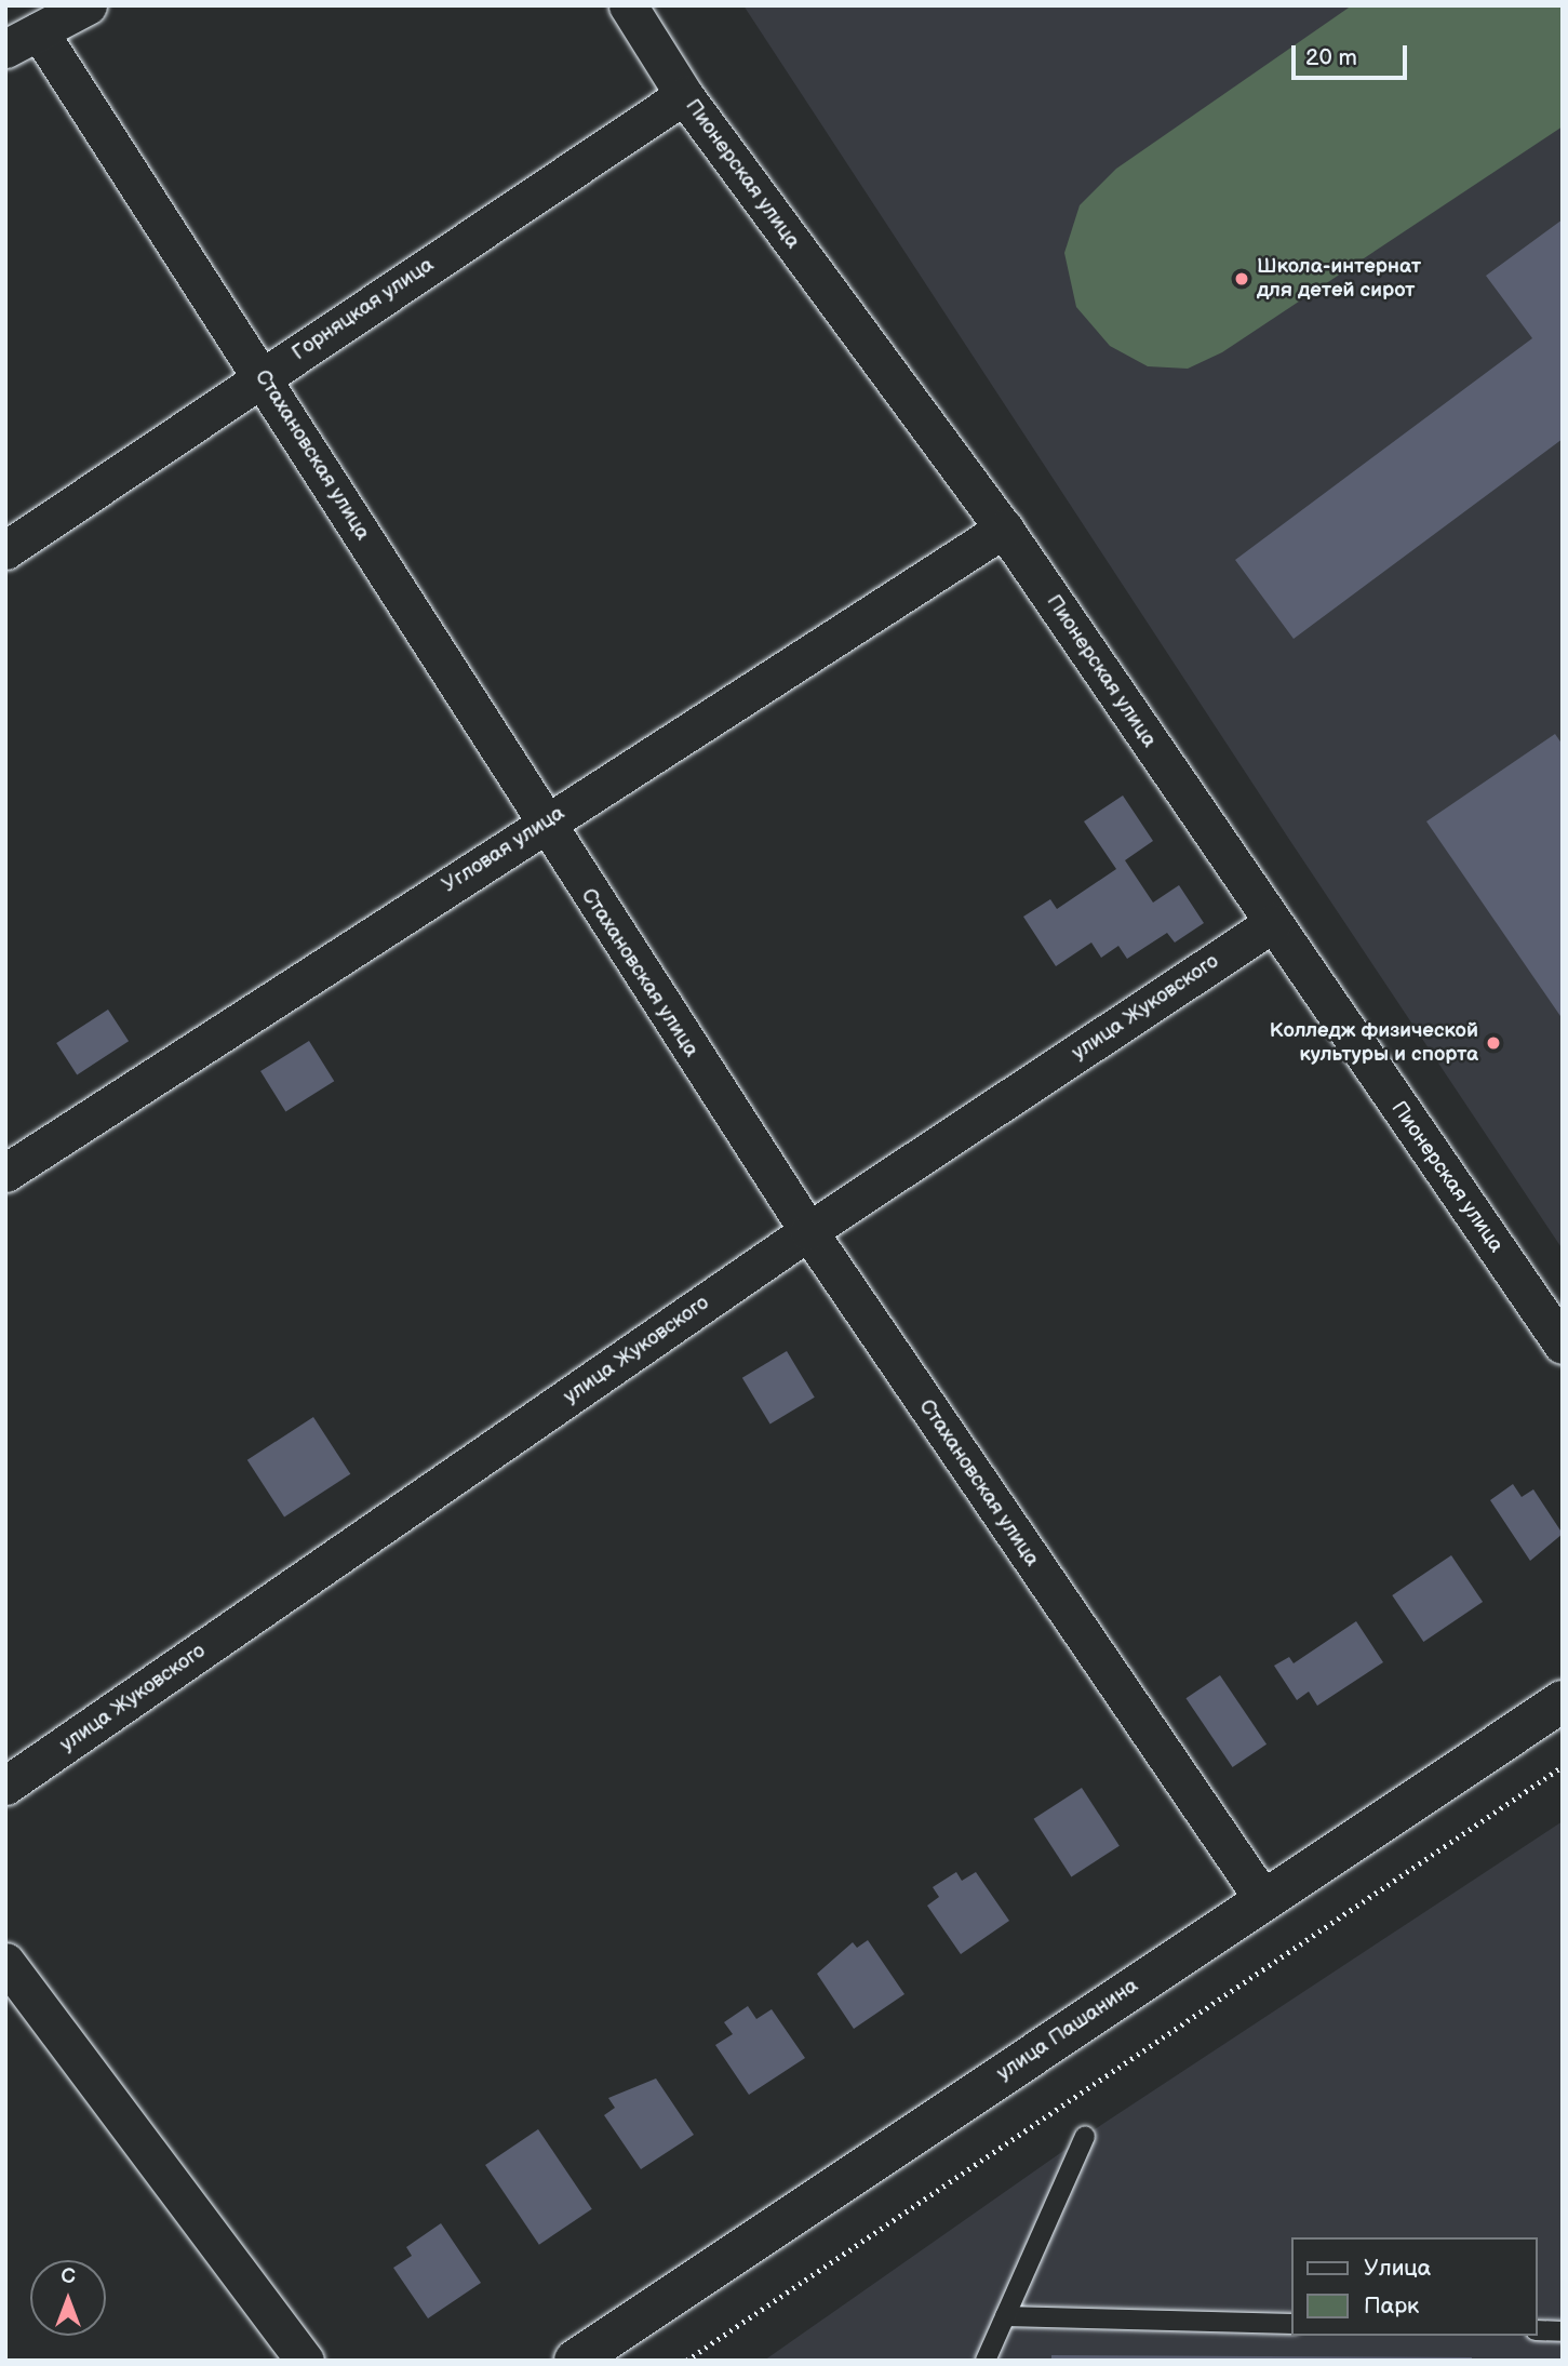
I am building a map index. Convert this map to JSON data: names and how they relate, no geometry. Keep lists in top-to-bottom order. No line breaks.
{"streets":{"main road":["улица Пашанина"],"street":["Пионерская улица","Горняцкая улица","Стахановская улица","Угловая улица","улица Жуковского"]},"crossings":[["Пионерская улица","Горняцкая улица"],["Пионерская улица","Угловая улица"],["Пионерская улица","улица Жуковского"],["Горняцкая улица","Стахановская улица"],["Стахановская улица","Угловая улица"],["Стахановская улица","улица Жуковского"],["Стахановская улица","улица Пашанина"]],"places":["Школа-интернат для детей сирот","Колледж физической культуры и спорта"],"legend":["Улица","Парк"],"scale_bar":"20 m","north":"top"}
